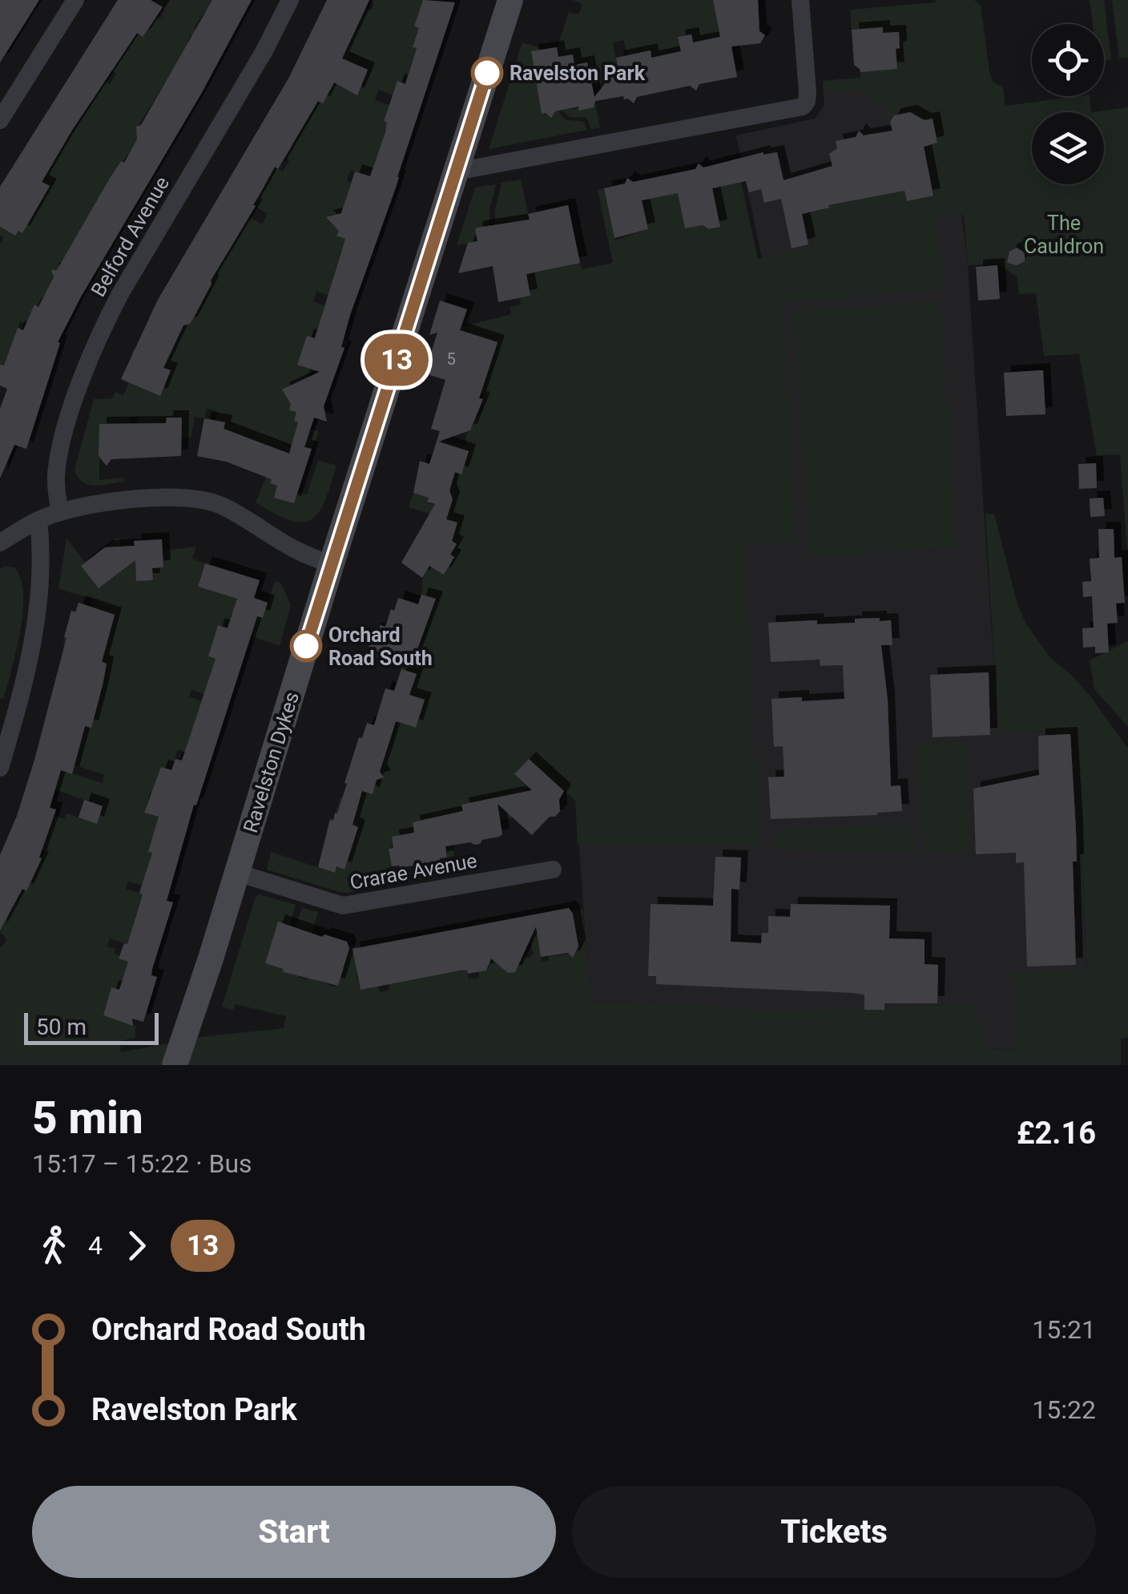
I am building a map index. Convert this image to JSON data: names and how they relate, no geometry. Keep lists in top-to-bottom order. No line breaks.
{"streets":{"street":["Belford Avenue","Ravelston Dykes","Crarae Avenue"]},"crossings":[["Ravelston Dykes","Crarae Avenue"]],"parks":["The Cauldron"],"places":["Ravelston Park","Orchard Road South"],"lines":["bus line 13"],"house_numbers":["5"],"scale_bar":"50 m","page":{"on_map":"13","scale":"50 m","heading":["5 min","15:17 – 15:22 · Bus","£2.16"],"legs":["4","13"],"list":[{"name":"Orchard Road South","value":"15:21"},{"name":"Ravelston Park","value":"15:22"}],"buttons":["Start","Tickets"]}}
